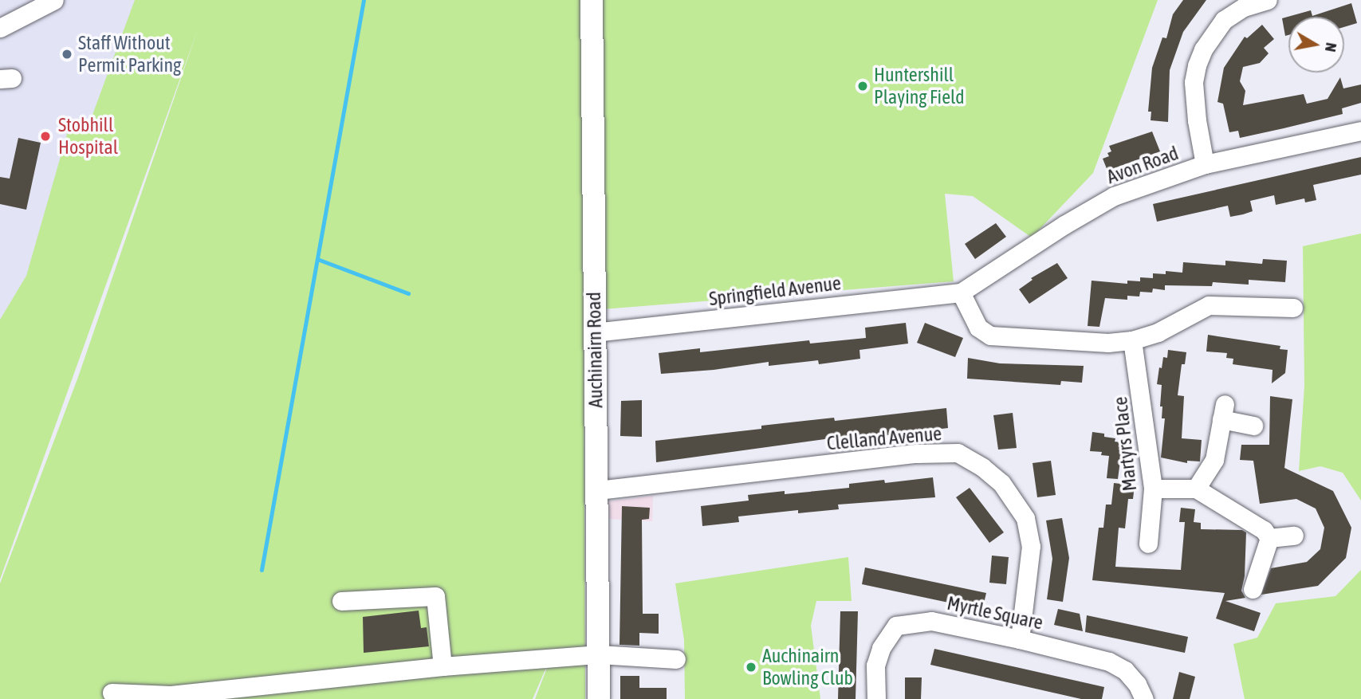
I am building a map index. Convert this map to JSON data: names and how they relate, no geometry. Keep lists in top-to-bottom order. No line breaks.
{"streets":{"main road":["Auchinairn Road"],"street":["Avon Road","Springfield Avenue","Clelland Avenue","Martyrs Place","Myrtle Square"]},"crossings":[["Avon Road","Springfield Avenue"],["Springfield Avenue","Auchinairn Road"],["Auchinairn Road","Clelland Avenue"],["Clelland Avenue","Myrtle Square"]],"places":["Staff Without Permit Parking","Huntershill Playing Field","Stobhill Hospital","Auchinairn Bowling Club"],"north":"right"}
